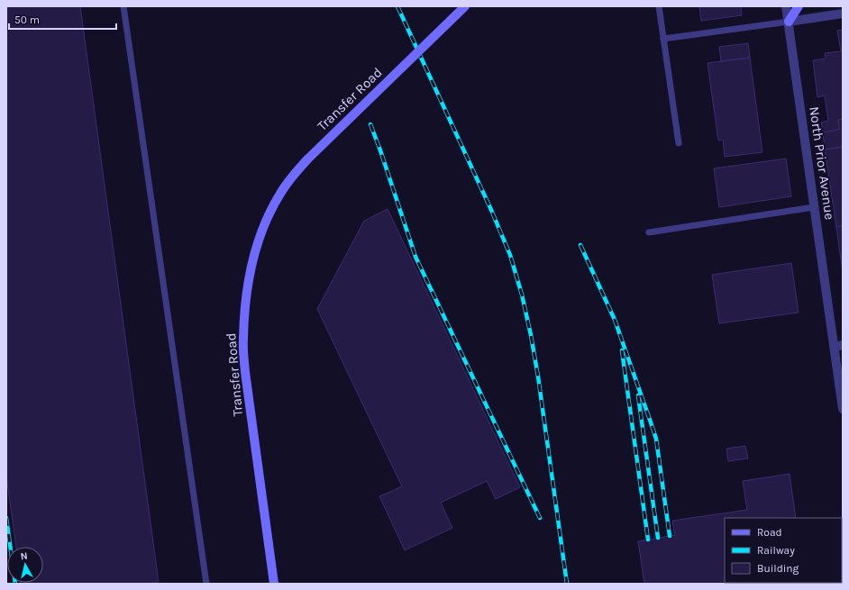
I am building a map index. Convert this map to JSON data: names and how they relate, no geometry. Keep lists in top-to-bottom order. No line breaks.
{"streets":{"main road":["Transfer Road"],"street":["North Prior Avenue"]},"legend":["Road","Railway","Building"],"scale_bar":"50 m","north":"top"}
